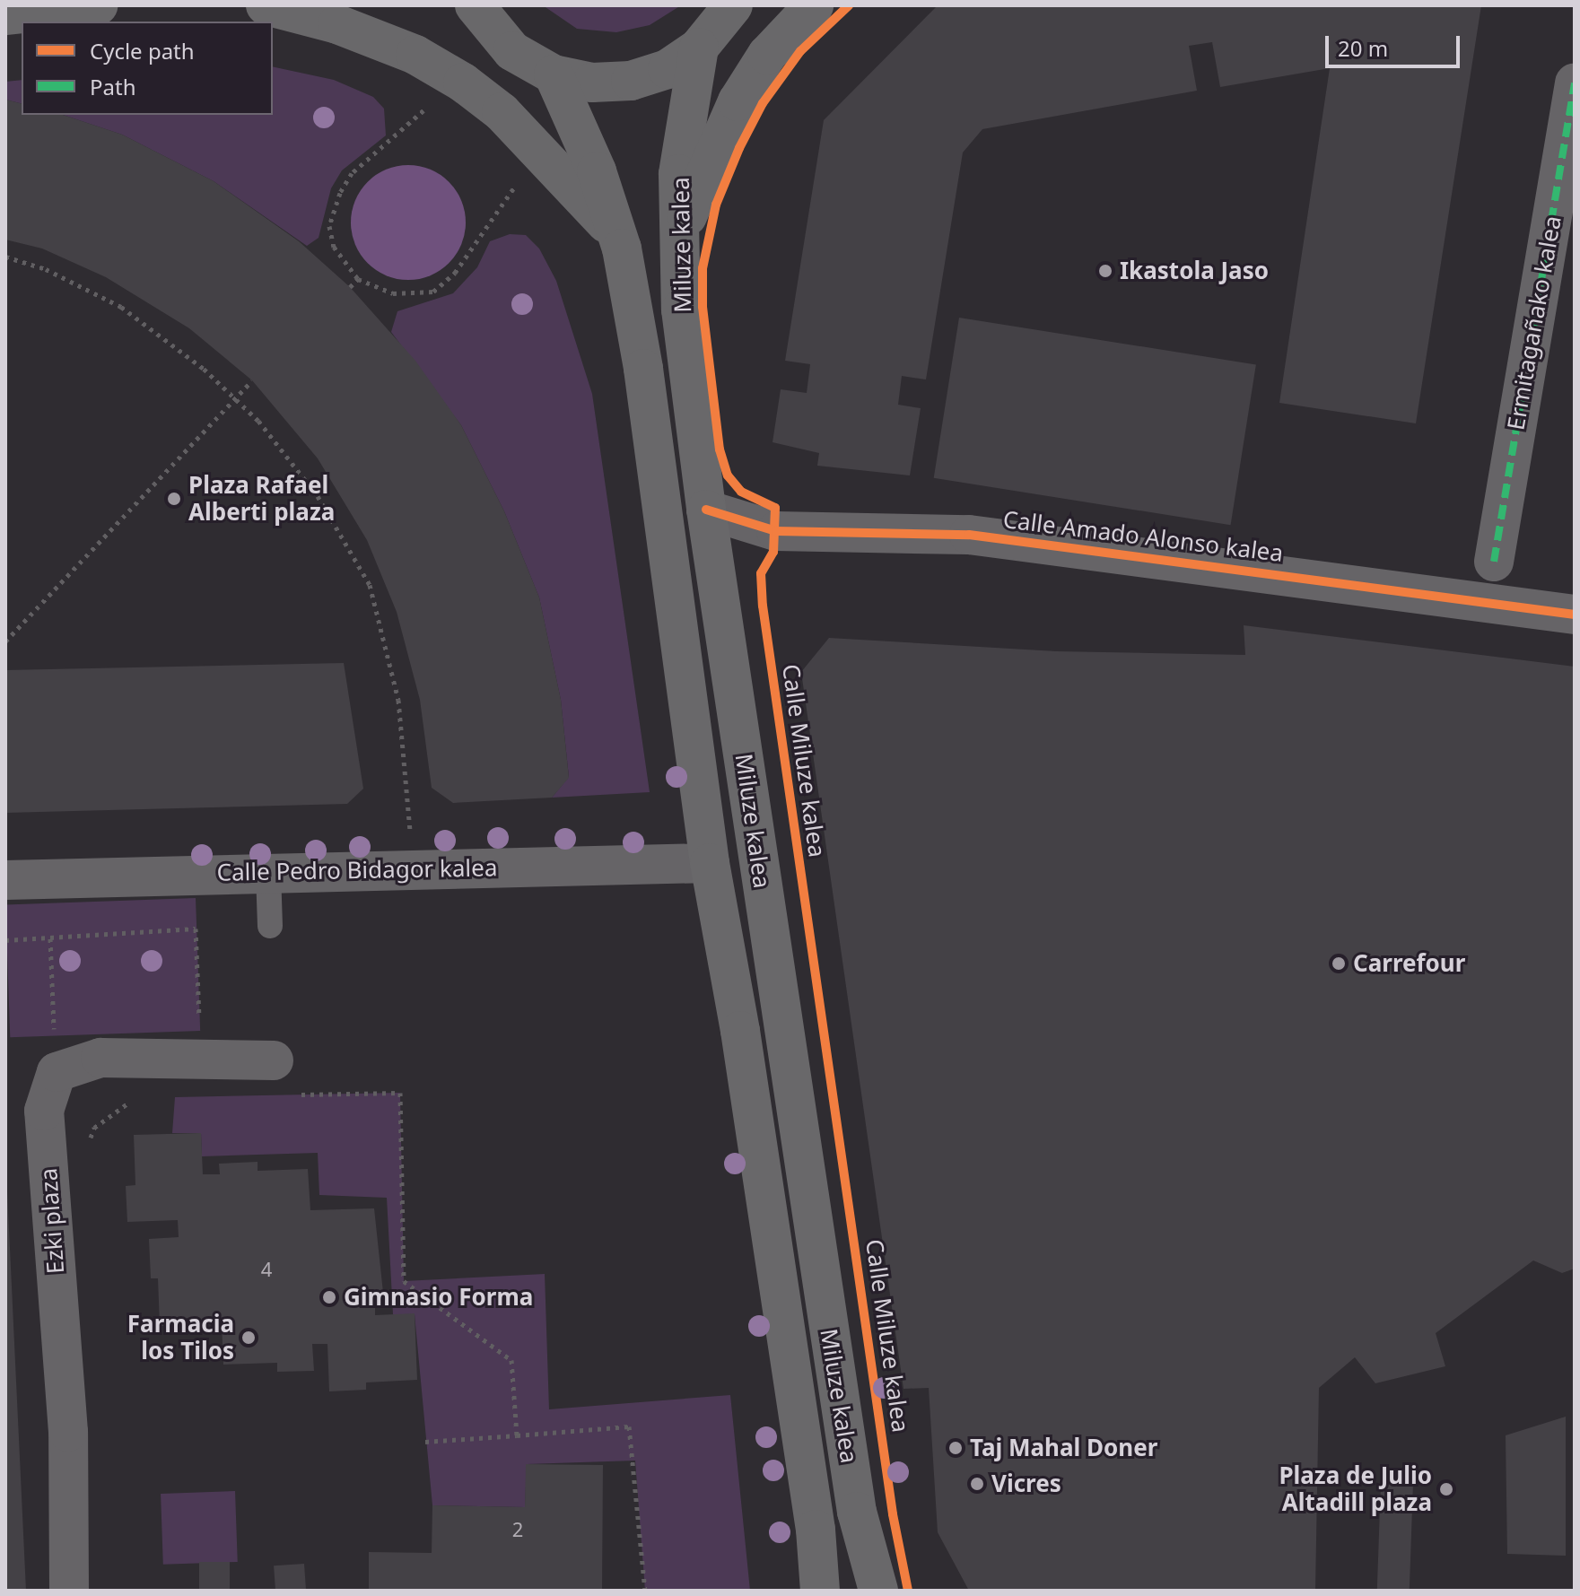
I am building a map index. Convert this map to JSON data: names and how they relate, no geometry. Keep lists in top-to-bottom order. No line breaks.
{"streets":{"main road":["Miluze kalea"],"street":["Ermitagañako kalea","Calle Amado Alonso kalea","Calle Pedro Bidagor kalea","Ezki plaza"],"cycle path":["Calle Miluze kalea"]},"crossings":[["Miluze kalea","Calle Amado Alonso kalea"],["Miluze kalea","Calle Pedro Bidagor kalea"]],"places":["Ikastola Jaso","Plaza Rafael Alberti plaza","Carrefour","Gimnasio Forma","Farmacia los Tilos","Taj Mahal Doner","Vicres","Plaza de Julio Altadill plaza"],"house_numbers":["4","2"],"legend":["Cycle path","Path"],"scale_bar":"20 m"}
